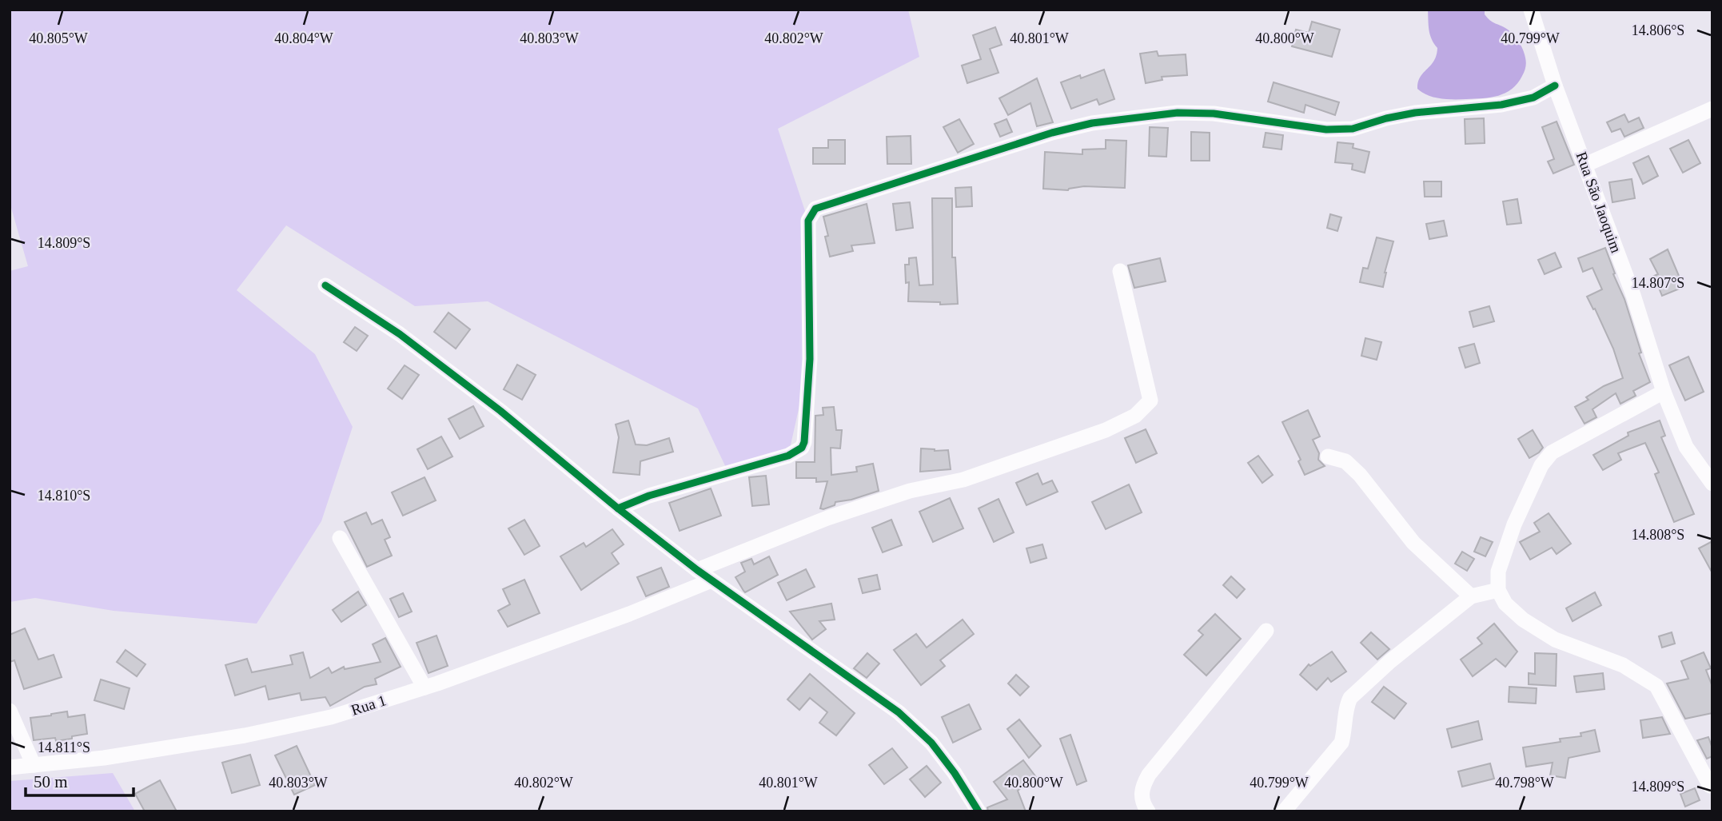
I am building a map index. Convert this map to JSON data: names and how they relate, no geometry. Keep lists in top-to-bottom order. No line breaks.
{"streets":{"street":["Rua São Jaoquim","Rua 1"]},"scale_bar":"50 m","coordinates":["14.806°S","40.805°W","40.804°W","40.803°W","40.802°W","40.801°W","40.800°W","40.799°W","14.809°S","14.807°S","14.810°S","14.808°S","14.811°S","40.798°W"]}
